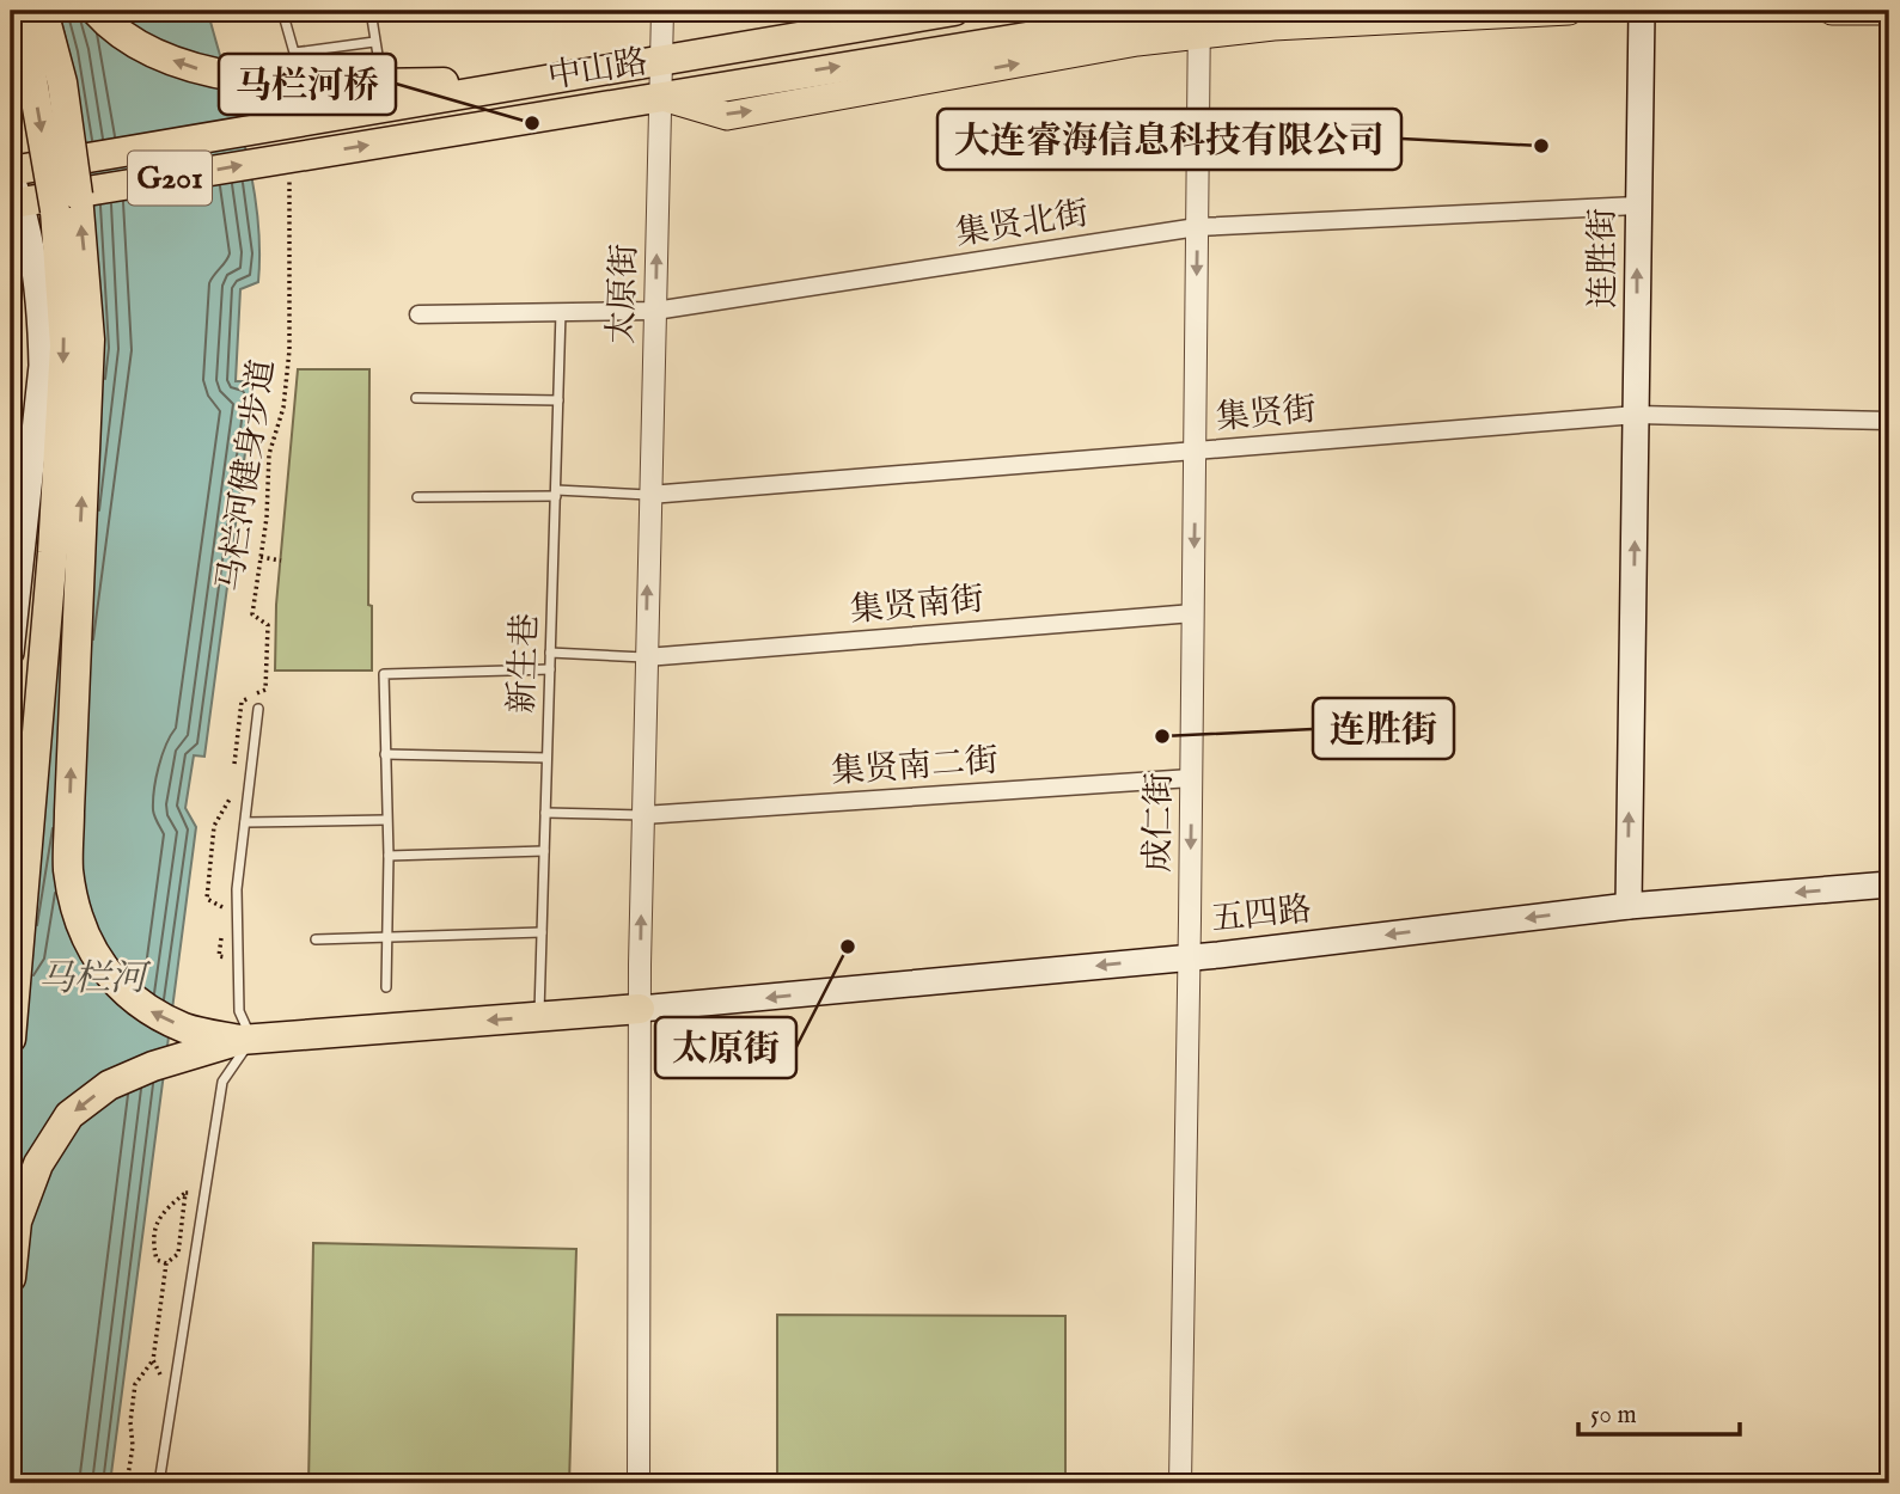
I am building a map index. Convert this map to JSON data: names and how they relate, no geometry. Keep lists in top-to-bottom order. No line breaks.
{"streets":{"highway":["中山路","G201"],"main road":["连胜街","五四路"],"street":["集贤北街","太原街","集贤街","集贤南街","集贤南二街","成仁街"],"lane":["新生巷"],"path":["马栏河健身步道"]},"crossings":[["中山路","太原街"],["中山路","马栏河健身步道"],["中山路","成仁街"],["集贤北街","连胜街"],["集贤北街","太原街"],["集贤北街","新生巷"],["集贤北街","成仁街"],["连胜街","集贤街"],["连胜街","五四路"],["太原街","集贤街"],["太原街","集贤南街"],["太原街","集贤南二街"],["太原街","五四路"],["集贤街","成仁街"],["集贤南街","成仁街"],["集贤南二街","成仁街"],["成仁街","五四路"]],"one_way":["连胜街","太原街","成仁街","五四路"],"water":["马栏河"],"places":["马栏河桥","大连睿海信息科技有限公司","连胜街","太原街"],"scale_bar":"50 m"}
